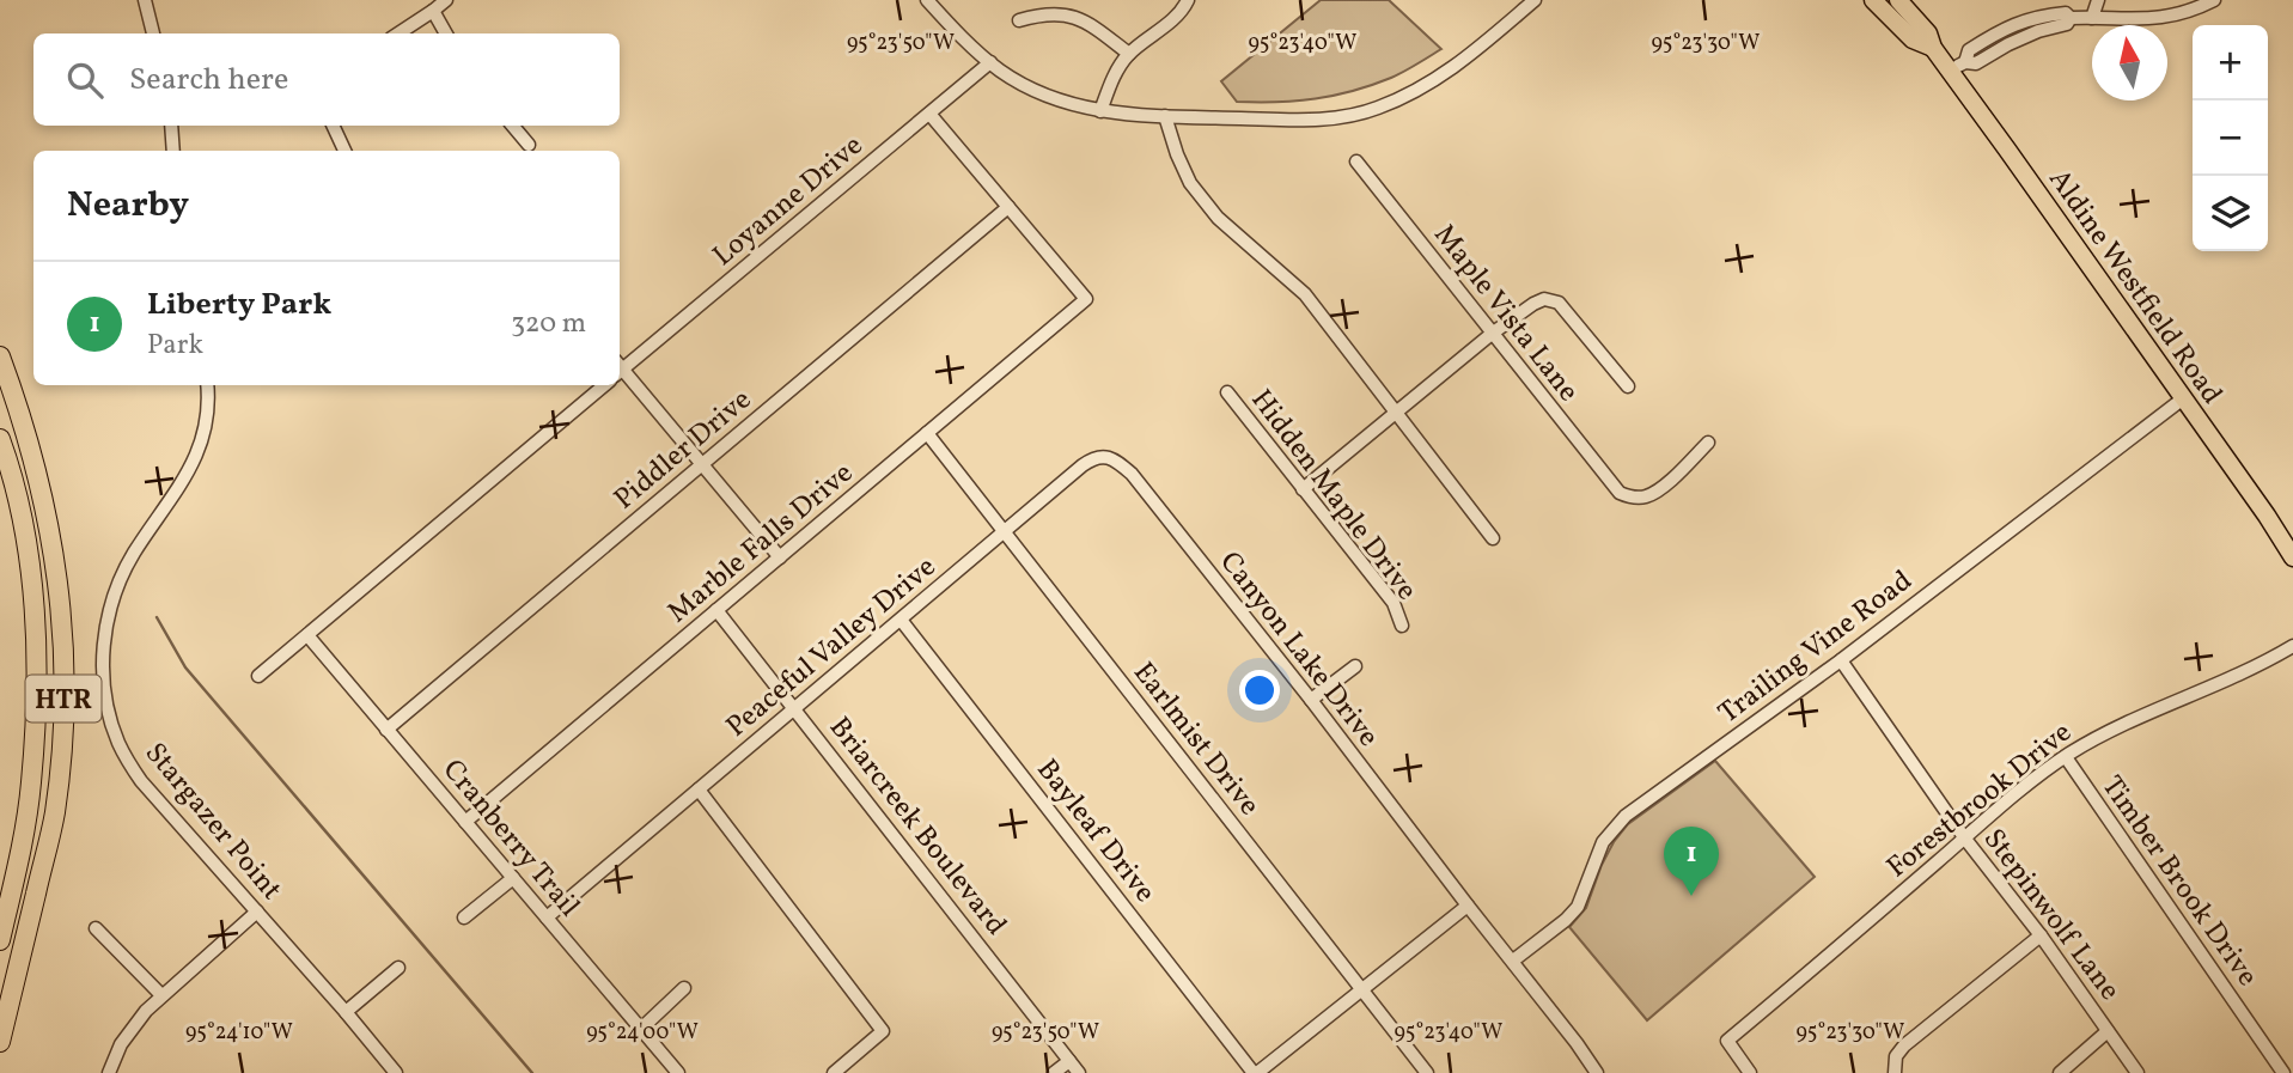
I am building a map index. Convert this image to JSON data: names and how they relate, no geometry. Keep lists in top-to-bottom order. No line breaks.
{"streets":{"highway":["HTR"],"main road":["Aldine Westfield Road"],"street":["Loyanne Drive","Maple Vista Lane","Piddler Drive","Hidden Maple Drive","Marble Falls Drive","Peaceful Valley Drive","Trailing Vine Road","Canyon Lake Drive","Earlmist Drive","Forestbrook Drive","Stargazer Point","Briarcreek Boulevard","Bayleaf Drive","Cranberry Trail","Timber Brook Drive","Stepinwolf Lane"]},"crossings":[["Aldine Westfield Road","Trailing Vine Road"],["Piddler Drive","Marble Falls Drive"],["Piddler Drive","Cranberry Trail"],["Marble Falls Drive","Earlmist Drive"],["Marble Falls Drive","Briarcreek Boulevard"],["Marble Falls Drive","Cranberry Trail"],["Peaceful Valley Drive","Canyon Lake Drive"],["Peaceful Valley Drive","Earlmist Drive"],["Peaceful Valley Drive","Briarcreek Boulevard"],["Peaceful Valley Drive","Bayleaf Drive"],["Peaceful Valley Drive","Cranberry Trail"],["Trailing Vine Road","Canyon Lake Drive"],["Trailing Vine Road","Stepinwolf Lane"],["Forestbrook Drive","Timber Brook Drive"],["Forestbrook Drive","Stepinwolf Lane"]],"north":"top","page":{"map_buttons":["+","−"],"search":"Search here","heading":"Nearby","list":[{"mark":"1","name":"Liberty Park","note":"Park","value":"320 m"}],"pins":"1"},"coordinates":["95°23'50\"W","95°23'40\"W","95°23'30\"W","95°24'10\"W","95°24'00\"W"]}
